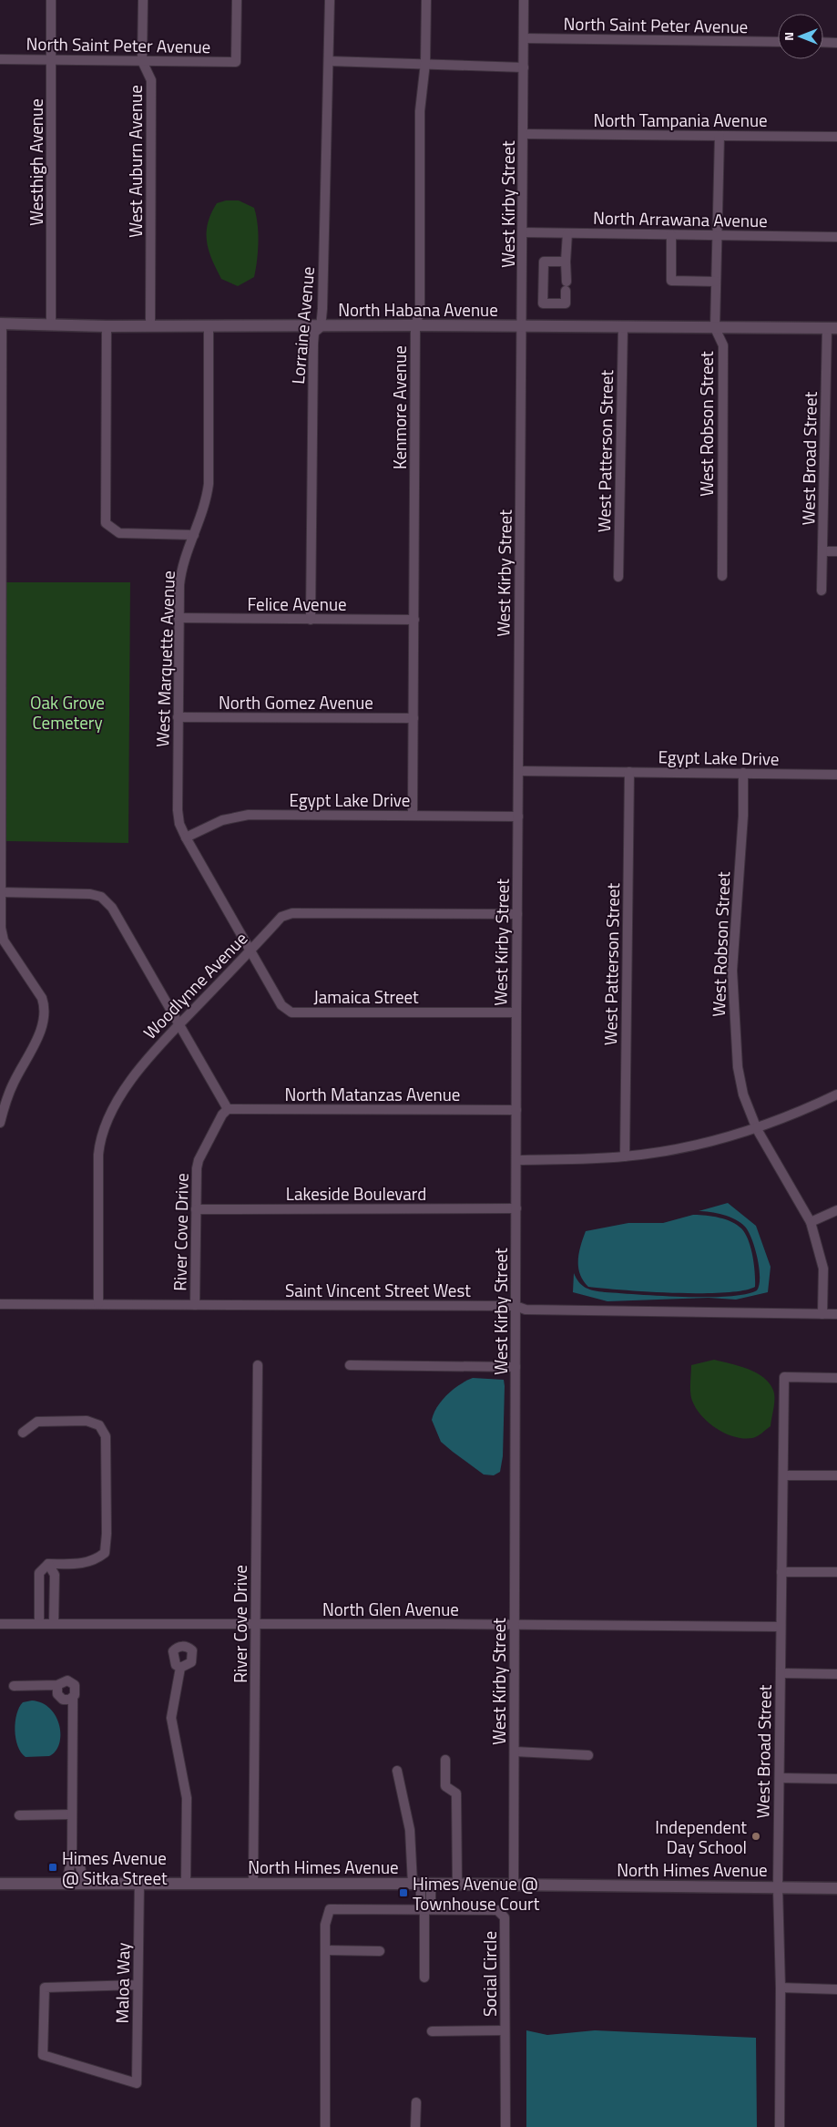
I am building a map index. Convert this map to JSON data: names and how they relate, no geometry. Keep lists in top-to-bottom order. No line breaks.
{"streets":{"street":["North Saint Peter Avenue","North Tampania Avenue","West Auburn Avenue","Westhigh Avenue","West Kirby Street","North Arrawana Avenue","North Habana Avenue","Lorraine Avenue","Kenmore Avenue","West Robson Street","West Patterson Street","West Broad Street","Felice Avenue","West Marquette Avenue","North Gomez Avenue","Egypt Lake Drive","Woodlynne Avenue","Jamaica Street","North Matanzas Avenue","Lakeside Boulevard","River Cove Drive","Saint Vincent Street West","North Glen Avenue","North Himes Avenue","Social Circle","Maloa Way"]},"crossings":[["North Saint Peter Avenue","West Auburn Avenue"],["North Saint Peter Avenue","Westhigh Avenue"],["North Saint Peter Avenue","West Kirby Street"],["North Tampania Avenue","West Kirby Street"],["North Tampania Avenue","West Robson Street"],["West Auburn Avenue","North Habana Avenue"],["Westhigh Avenue","North Habana Avenue"],["West Kirby Street","North Arrawana Avenue"],["West Kirby Street","North Habana Avenue"],["West Kirby Street","Egypt Lake Drive"],["West Kirby Street","Woodlynne Avenue"],["West Kirby Street","Jamaica Street"],["West Kirby Street","North Matanzas Avenue"],["West Kirby Street","Lakeside Boulevard"],["West Kirby Street","Saint Vincent Street West"],["West Kirby Street","North Glen Avenue"],["West Kirby Street","North Himes Avenue"],["North Arrawana Avenue","West Robson Street"],["North Habana Avenue","Lorraine Avenue"],["North Habana Avenue","Kenmore Avenue"],["North Habana Avenue","West Robson Street"],["North Habana Avenue","West Patterson Street"],["North Habana Avenue","West Broad Street"],["North Habana Avenue","West Marquette Avenue"],["Lorraine Avenue","Felice Avenue"],["Kenmore Avenue","Felice Avenue"],["Kenmore Avenue","North Gomez Avenue"],["Kenmore Avenue","Egypt Lake Drive"],["West Robson Street","Egypt Lake Drive"],["West Robson Street","Saint Vincent Street West"],["West Patterson Street","Egypt Lake Drive"],["West Broad Street","North Glen Avenue"],["West Broad Street","North Himes Avenue"],["Felice Avenue","West Marquette Avenue"],["West Marquette Avenue","North Gomez Avenue"],["West Marquette Avenue","Egypt Lake Drive"],["West Marquette Avenue","Woodlynne Avenue"],["West Marquette Avenue","Jamaica Street"],["Woodlynne Avenue","Jamaica Street"],["Woodlynne Avenue","Saint Vincent Street West"],["North Matanzas Avenue","River Cove Drive"],["Lakeside Boulevard","River Cove Drive"],["River Cove Drive","Saint Vincent Street West"],["River Cove Drive","North Glen Avenue"],["River Cove Drive","North Himes Avenue"],["North Himes Avenue","Maloa Way"]],"parks":["Oak Grove Cemetery"],"places":{"other":["Independent Day School"],"transit":["Himes Avenue @ Sitka Street","Himes Avenue @ Townhouse Court"]},"north":"left"}
